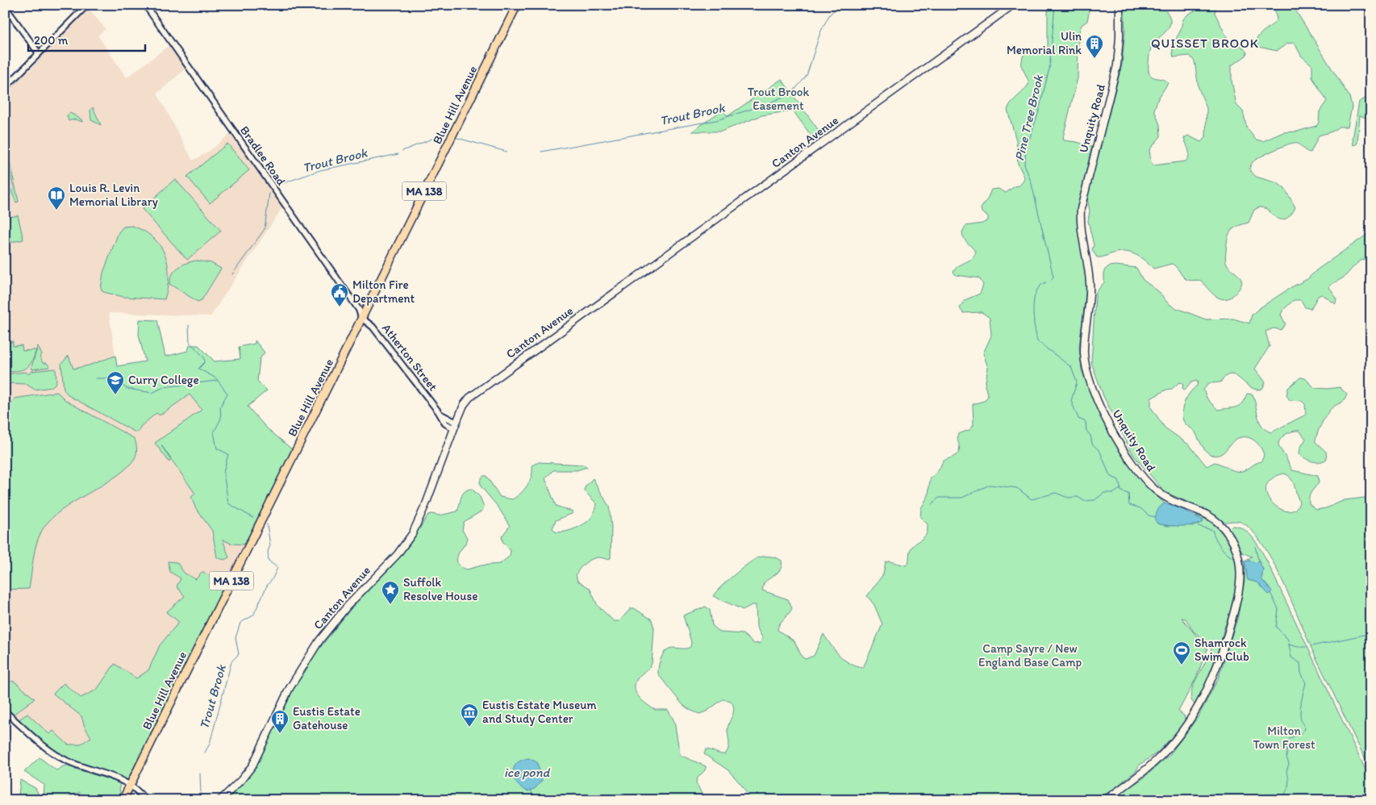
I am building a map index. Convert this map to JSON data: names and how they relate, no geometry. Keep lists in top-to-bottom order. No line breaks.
{"streets":{"highway":["Blue Hill Avenue","MA 138"],"main road":["Unquity Road","Canton Avenue"],"street":["Bradlee Road","Atherton Street"]},"crossings":[["Blue Hill Avenue","Bradlee Road"],["Blue Hill Avenue","Atherton Street"],["Canton Avenue","Atherton Street"],["Bradlee Road","Atherton Street"]],"districts":["QUISSET BROOK"],"water":["Trout Brook","Pine Tree Brook","ice pond"],"parks":["Trout Brook Easement","Camp Sayre / New England Base Camp","Milton Town Forest"],"places":{"building":["Ulin Memorial Rink","Eustis Estate Gatehouse"],"library":["Louis R. Levin Memorial Library"],"public building":["Milton Fire Department"],"school or university":["Curry College"],"place":["Suffolk Resolve House"],"sports":["Shamrock Swim Club"],"museum":["Eustis Estate Museum and Study Center"]},"scale_bar":"200 m"}
